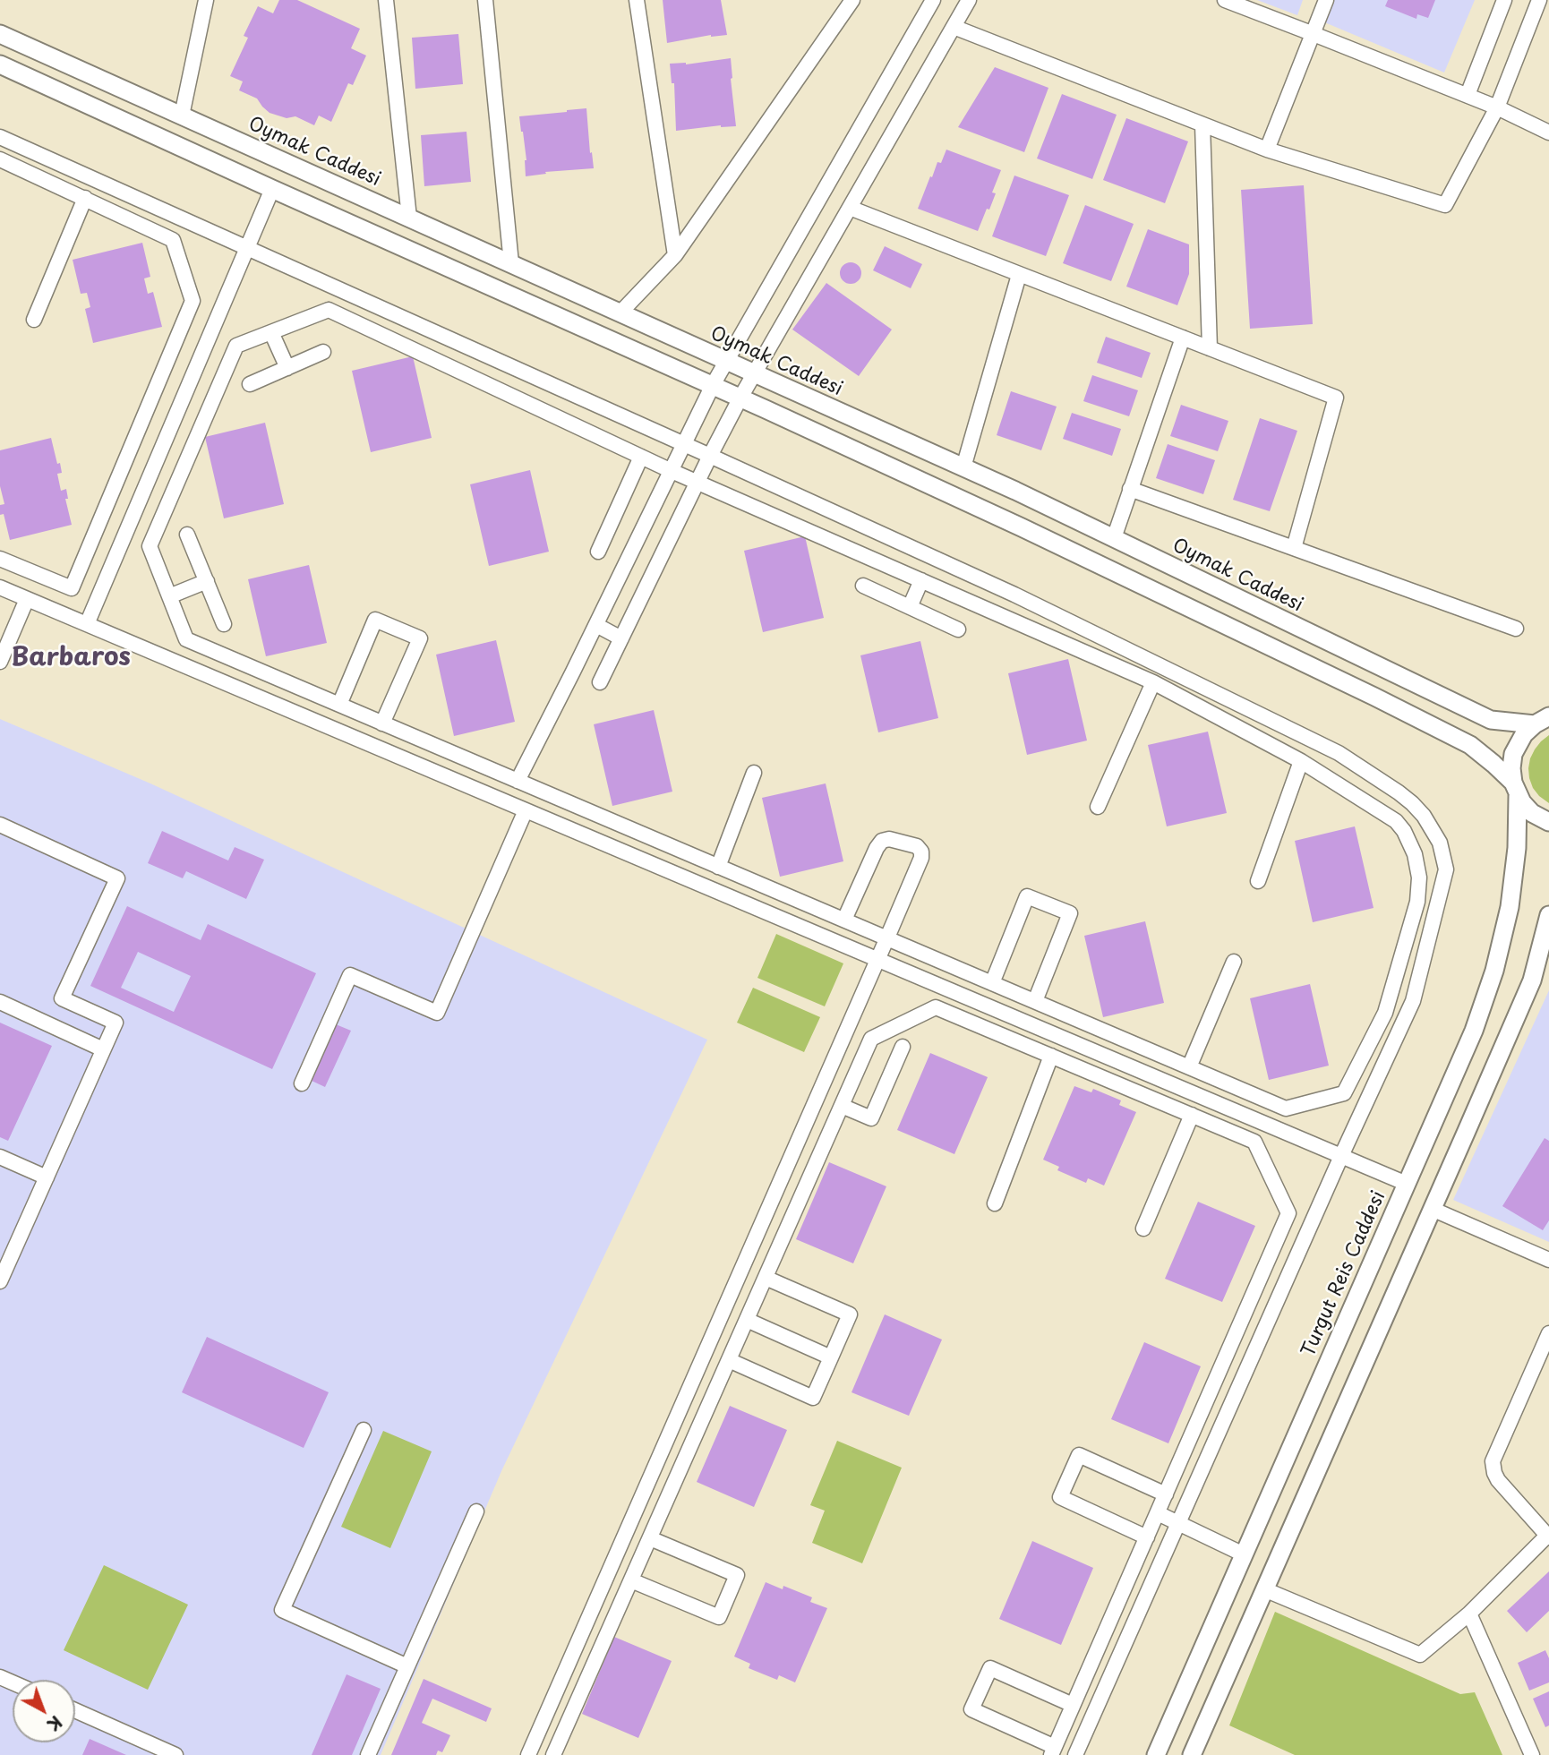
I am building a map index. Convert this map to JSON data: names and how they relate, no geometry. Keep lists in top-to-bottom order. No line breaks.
{"streets":{"street":["Oymak Caddesi","Turgut Reis Caddesi"]},"crossings":[["Oymak Caddesi","Turgut Reis Caddesi"]],"districts":["Barbaros"],"north":"bottom right"}
